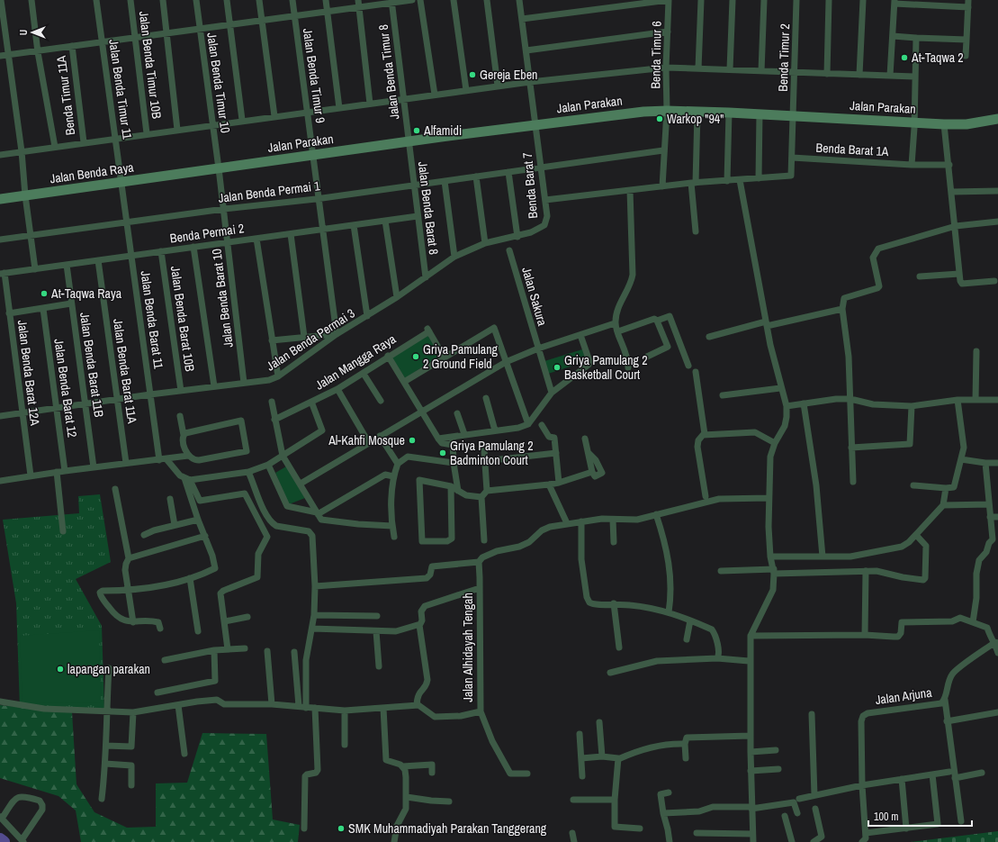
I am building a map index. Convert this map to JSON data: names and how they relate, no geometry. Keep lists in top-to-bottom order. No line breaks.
{"streets":{"street":["Benda Timur 6","Benda Timur 2","Jalan Benda Timur 10B","Jalan Benda Timur 8","Jalan Benda Timur 9","Jalan Benda Timur 10","Jalan Benda Timur 11","Benda Timur 11A","Jalan Parakan","Benda Barat 1A","Jalan Benda Raya","Benda Barat 7","Jalan Benda Permai 1","Jalan Benda Barat 8","Benda Permai 2","Jalan Sakura","Jalan Benda Barat 10","Jalan Benda Barat 10B","Jalan Benda Barat 11","Jalan Benda Permai 3","Jalan Mangga Raya","Jalan Benda Barat 11B","Jalan Benda Barat 11A","Jalan Benda Barat 12A","Jalan Benda Barat 12","Jalan Alhidayah Tengah","Jalan Arjuna"]},"crossings":[["Benda Timur 6","Jalan Parakan"],["Benda Timur 6","Jalan Benda Permai 1"],["Benda Timur 2","Jalan Parakan"],["Benda Timur 2","Benda Barat 1A"],["Jalan Benda Timur 8","Jalan Parakan"],["Jalan Benda Timur 8","Jalan Benda Barat 8"],["Jalan Benda Timur 9","Jalan Parakan"],["Jalan Benda Timur 9","Jalan Benda Permai 1"],["Jalan Benda Timur 9","Benda Permai 2"],["Jalan Benda Timur 9","Jalan Benda Permai 3"],["Jalan Benda Timur 10","Jalan Parakan"],["Jalan Benda Timur 10","Jalan Benda Barat 10"],["Jalan Benda Timur 11","Jalan Benda Raya"],["Jalan Benda Timur 11","Jalan Benda Barat 11"],["Jalan Parakan","Jalan Benda Raya"],["Jalan Parakan","Benda Barat 7"],["Jalan Parakan","Jalan Benda Barat 8"],["Jalan Parakan","Jalan Benda Barat 10"],["Jalan Benda Raya","Jalan Benda Barat 11"],["Benda Barat 7","Jalan Benda Permai 1"],["Benda Barat 7","Jalan Benda Permai 3"],["Jalan Benda Permai 1","Jalan Benda Barat 8"],["Jalan Benda Permai 1","Jalan Benda Barat 10"],["Jalan Benda Permai 1","Jalan Benda Barat 11"],["Jalan Benda Barat 8","Benda Permai 2"],["Jalan Benda Barat 8","Jalan Benda Permai 3"],["Benda Permai 2","Jalan Benda Barat 10"],["Benda Permai 2","Jalan Benda Barat 10B"],["Benda Permai 2","Jalan Benda Barat 11"],["Benda Permai 2","Jalan Benda Barat 11B"],["Benda Permai 2","Jalan Benda Barat 11A"],["Benda Permai 2","Jalan Benda Barat 12A"],["Jalan Benda Barat 10","Jalan Benda Permai 3"],["Jalan Benda Barat 10B","Jalan Benda Permai 3"],["Jalan Benda Barat 11","Jalan Benda Permai 3"],["Jalan Benda Permai 3","Jalan Benda Barat 11B"],["Jalan Benda Permai 3","Jalan Benda Barat 11A"],["Jalan Benda Permai 3","Jalan Benda Barat 12A"],["Jalan Benda Permai 3","Jalan Benda Barat 12"]],"places":["At-Taqwa 2","Gereja Eben","Warkop \"94\"","Alfamidi","At-Taqwa Raya","Griya Pamulang 2 Ground Field","Griya Pamulang 2 Basketball Court","Al-Kahfi Mosque","Griya Pamulang 2 Badminton Court","lapangan parakan","SMK Muhammadiyah Parakan Tanggerang"],"scale_bar":"100 m","north":"left"}
